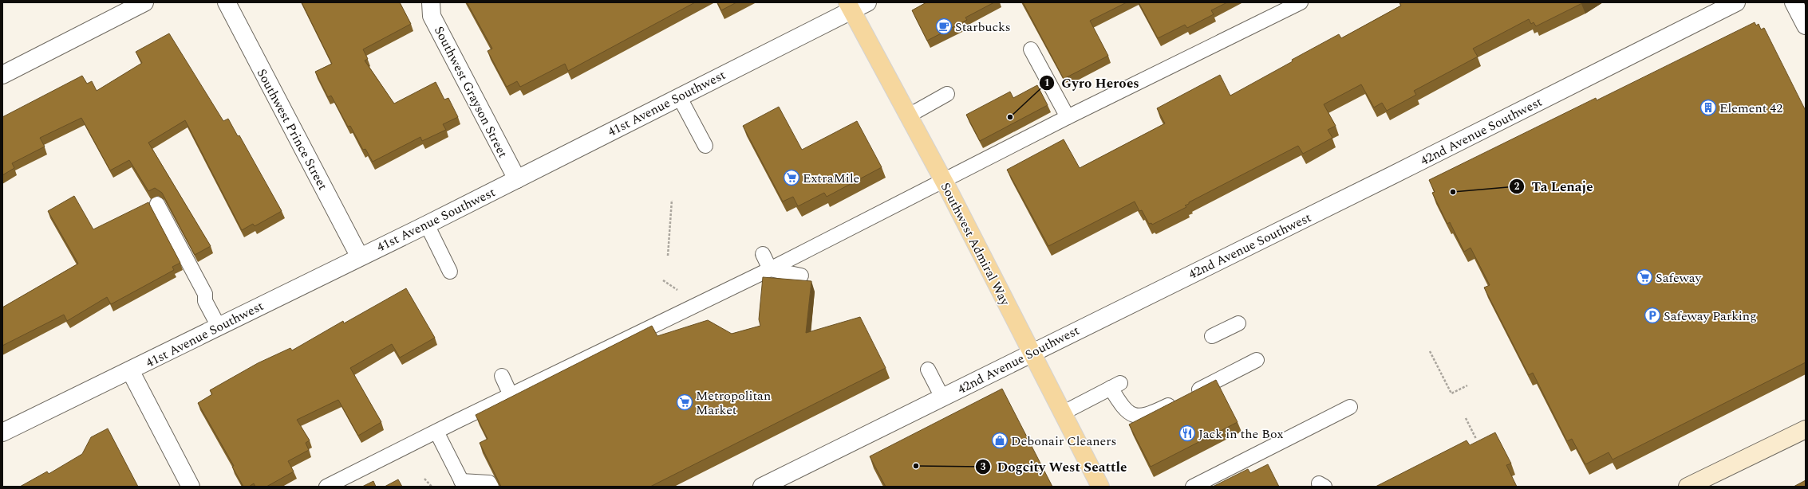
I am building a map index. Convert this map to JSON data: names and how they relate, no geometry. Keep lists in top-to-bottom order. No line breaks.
{"streets":{"main road":["Southwest Admiral Way"],"street":["Southwest Grayson Street","41st Avenue Southwest","Southwest Prince Street","42nd Avenue Southwest"]},"crossings":[["Southwest Grayson Street","41st Avenue Southwest"],["41st Avenue Southwest","Southwest Prince Street"],["41st Avenue Southwest","Southwest Admiral Way"],["42nd Avenue Southwest","Southwest Admiral Way"]],"places":{"cafe":["Starbucks"],"building":["Element 42"],"other":["Gyro Heroes","Ta Lenaje","Dogcity West Seattle"],"supermarket":["ExtraMile","Safeway","Metropolitan Market"],"parking":["Safeway Parking"],"restaurant":["Jack in the Box"],"shop":["Debonair Cleaners"]}}
